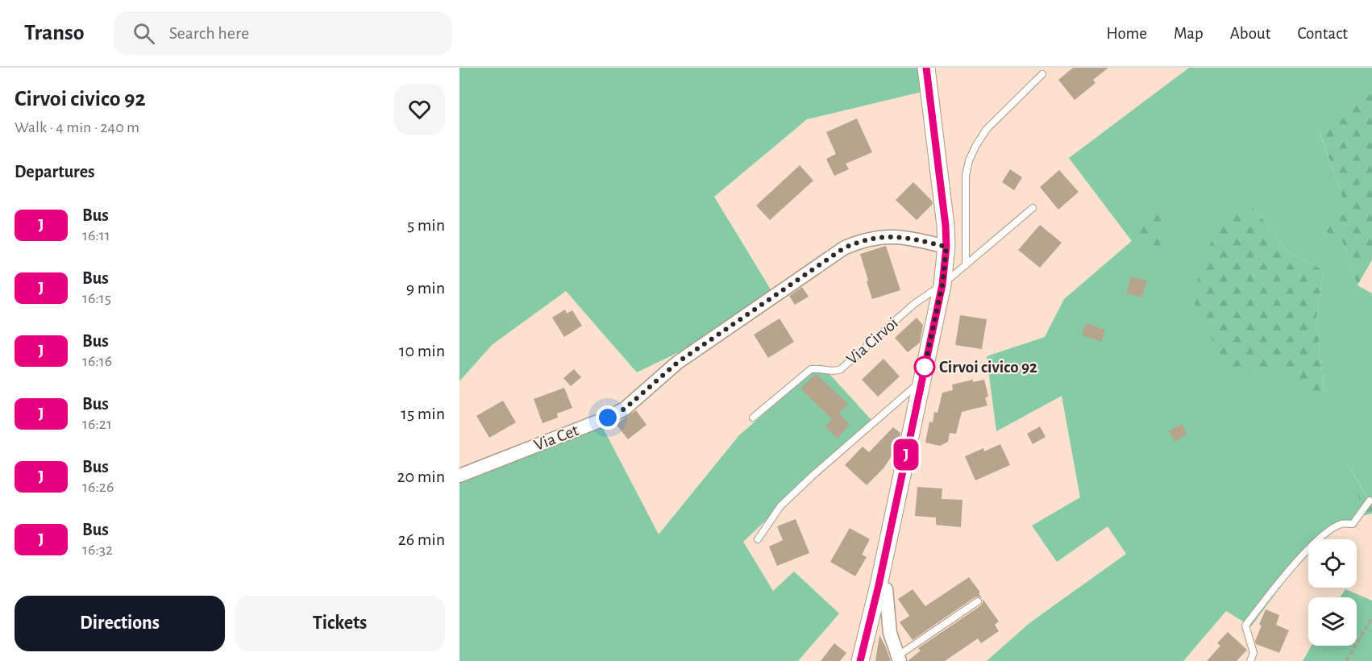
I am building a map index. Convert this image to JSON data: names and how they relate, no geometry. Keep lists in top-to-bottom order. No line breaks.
{"streets":{"street":["Via Cet"],"lane":["Via Cirvoi"]},"places":["Cirvoi civico 92"],"lines":["bus line J"],"page":{"header":"Transo","search":"Search here","nav":["Home","Map","About","Contact"],"heading":[["Cirvoi civico 92","Walk · 4 min · 240 m"],"Departures"],"on_map":"J","list":[{"mark":"J","name":"Bus","note":"16:11","value":"5 min"},{"mark":"J","name":"Bus","note":"16:15","value":"9 min"},{"mark":"J","name":"Bus","note":"16:16","value":"10 min"},{"mark":"J","name":"Bus","note":"16:21","value":"15 min"},{"mark":"J","name":"Bus","note":"16:26","value":"20 min"},{"mark":"J","name":"Bus","note":"16:32","value":"26 min"}],"buttons":["Directions","Tickets"]}}
